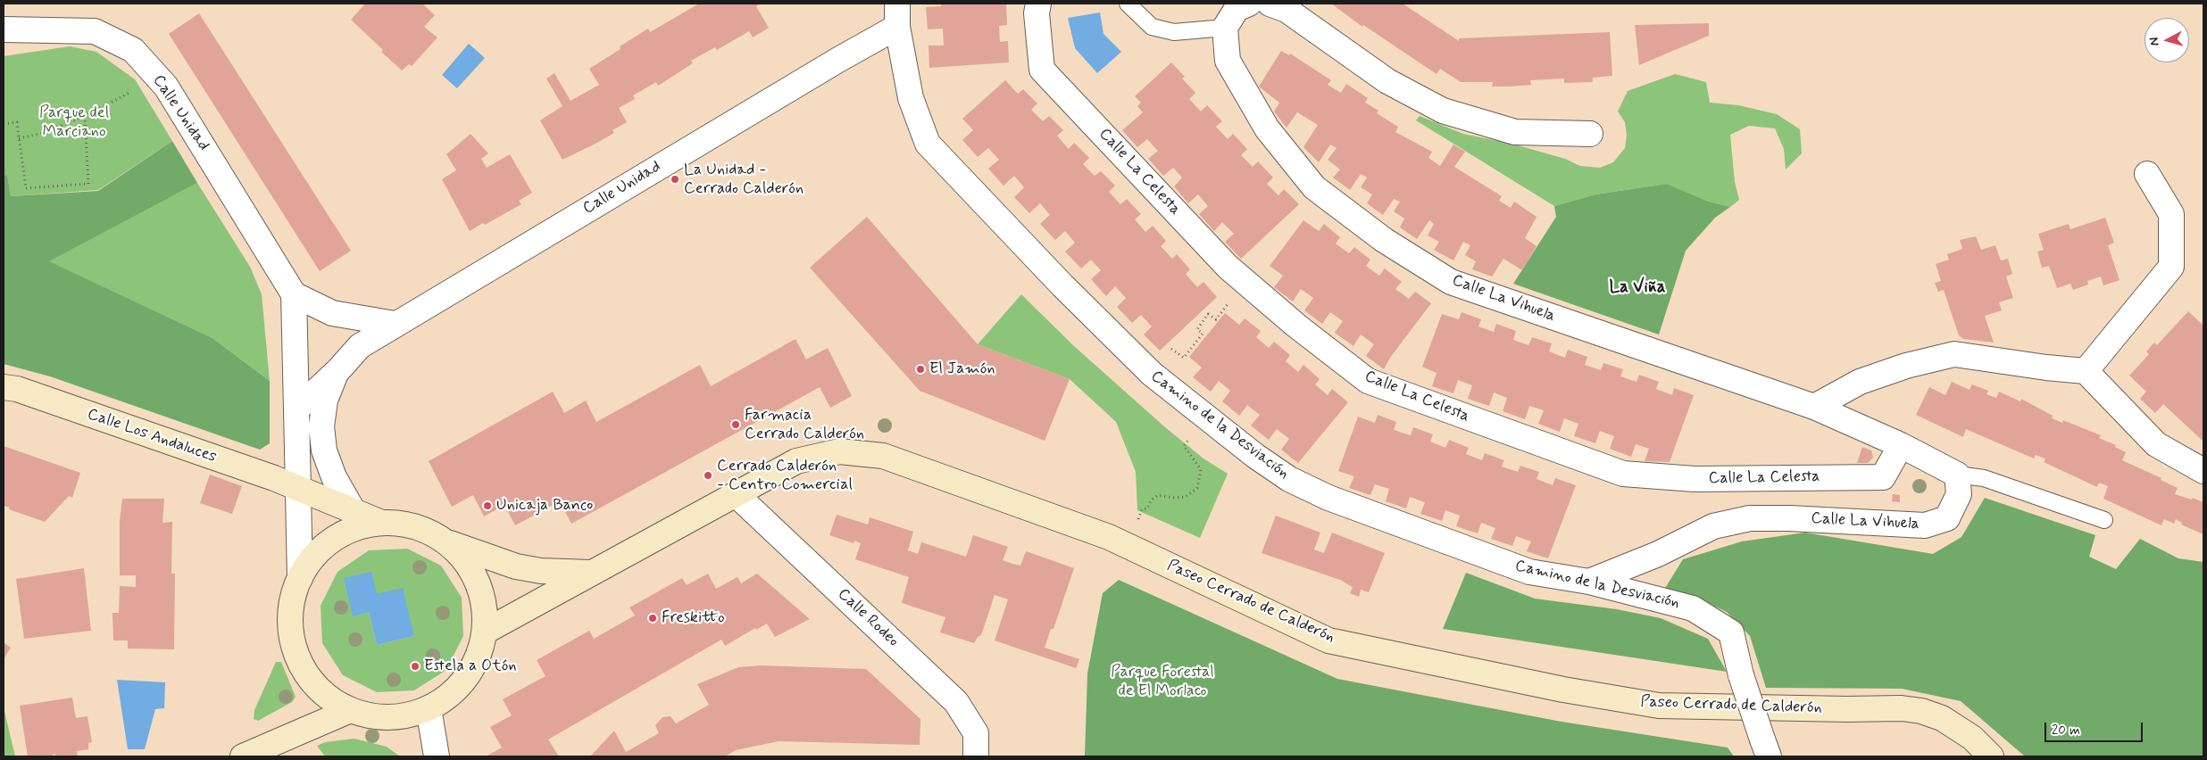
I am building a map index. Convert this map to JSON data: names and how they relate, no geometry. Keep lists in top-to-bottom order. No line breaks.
{"streets":{"main road":["Calle Los Andaluces","Paseo Cerrado de Calderón"],"street":["Calle Unidad","Calle La Celesta","Calle La Vihuela","Camino de la Desviación","Calle Rodeo"]},"crossings":[["Calle Unidad","Camino de la Desviación"],["Calle Unidad","Calle Los Andaluces"],["Calle La Celesta","Calle La Vihuela"],["Calle La Vihuela","Camino de la Desviación"],["Paseo Cerrado de Calderón","Calle Rodeo"]],"districts":["La Viña"],"parks":["Parque del Marciano","Parque Forestal de El Morlaco"],"places":["La Unidad - Cerrado Calderón","El Jamón","Farmacia Cerrado Calderón","Cerrado Calderón - Centro Comercial","Unicaja Banco","Freskitto","Estela a Otón"],"scale_bar":"20 m","north":"left"}
